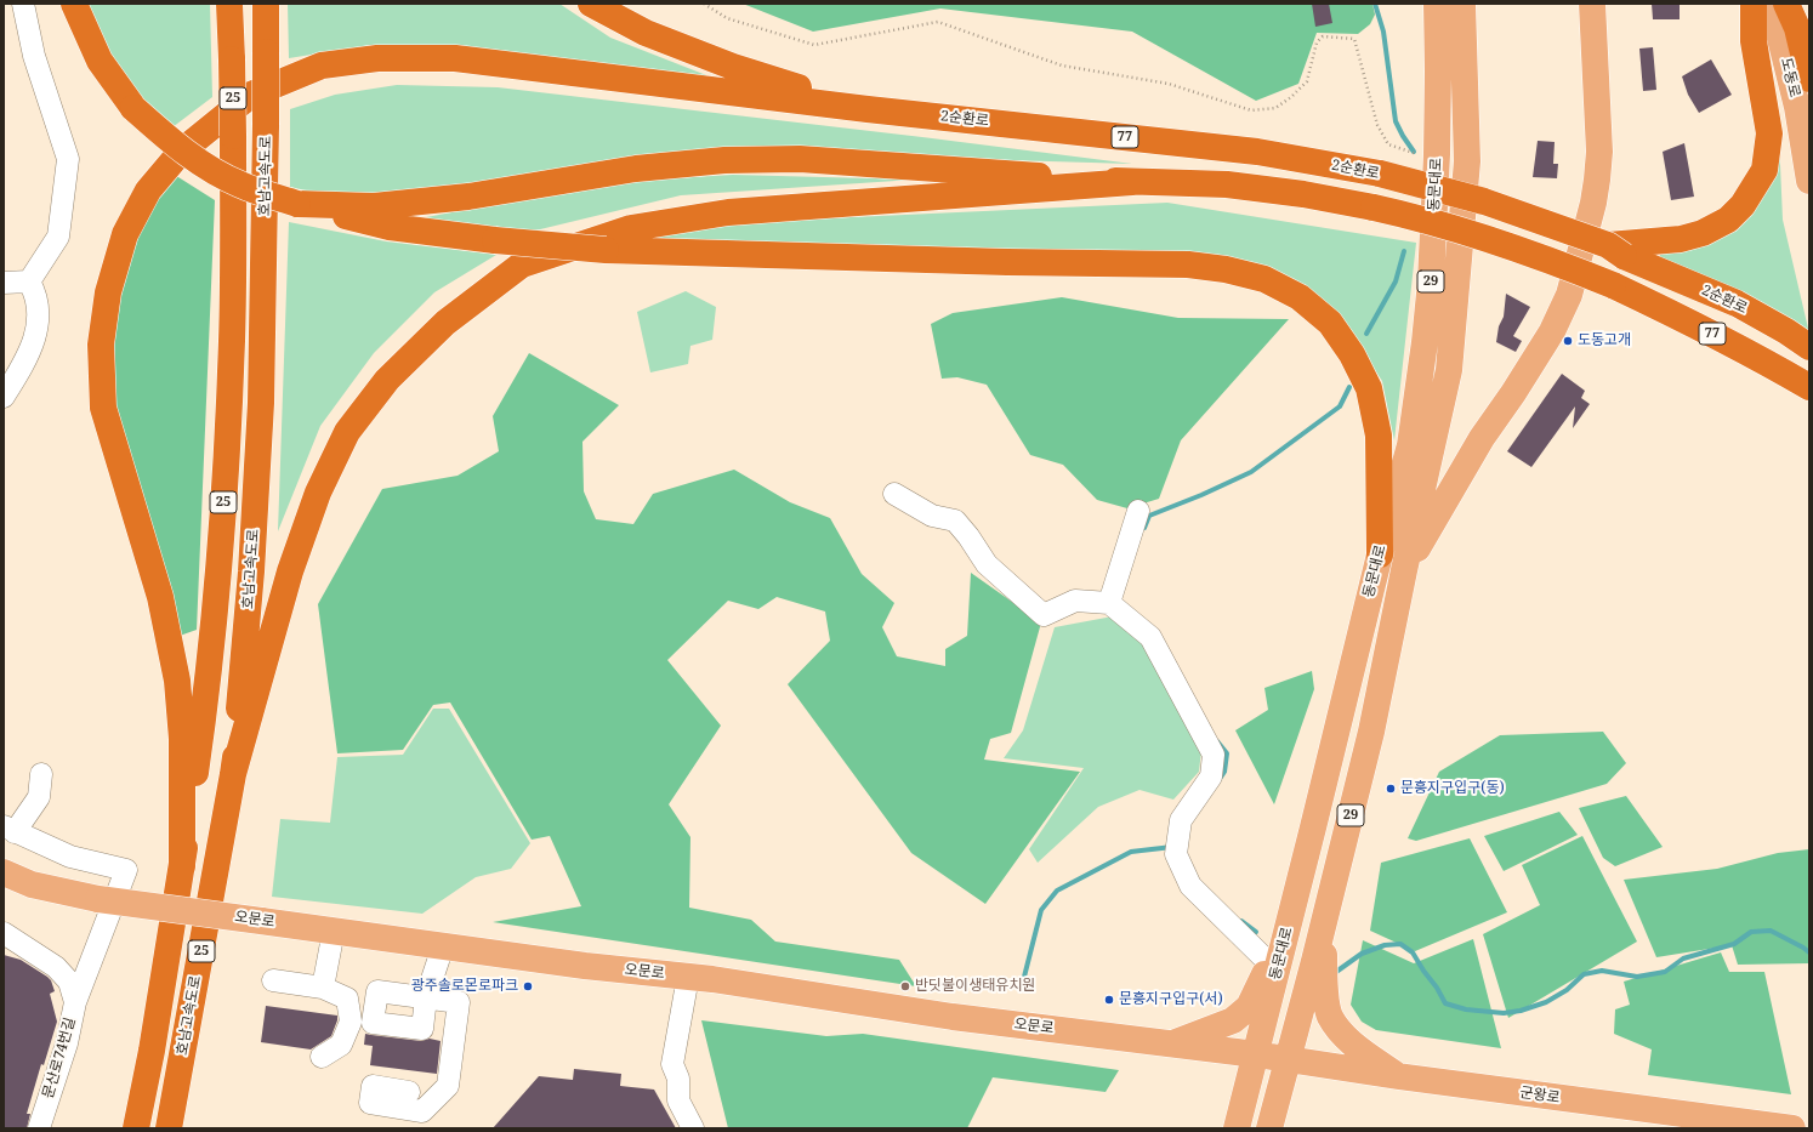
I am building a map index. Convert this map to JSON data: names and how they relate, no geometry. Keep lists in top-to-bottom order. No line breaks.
{"streets":{"highway":["25","2순환로","77","호남고속도로"],"main road":["도동로","동문대로","29","오문로","군왕로"],"street":["문산로74번길"]},"crossings":[["동문대로","오문로"],["동문대로","군왕로"],["오문로","군왕로"]],"places":["도동고개","문흥지구입구(동)","광주솔로몬로파크","반딧불이생태유치원","문흥지구입구(서)"]}
